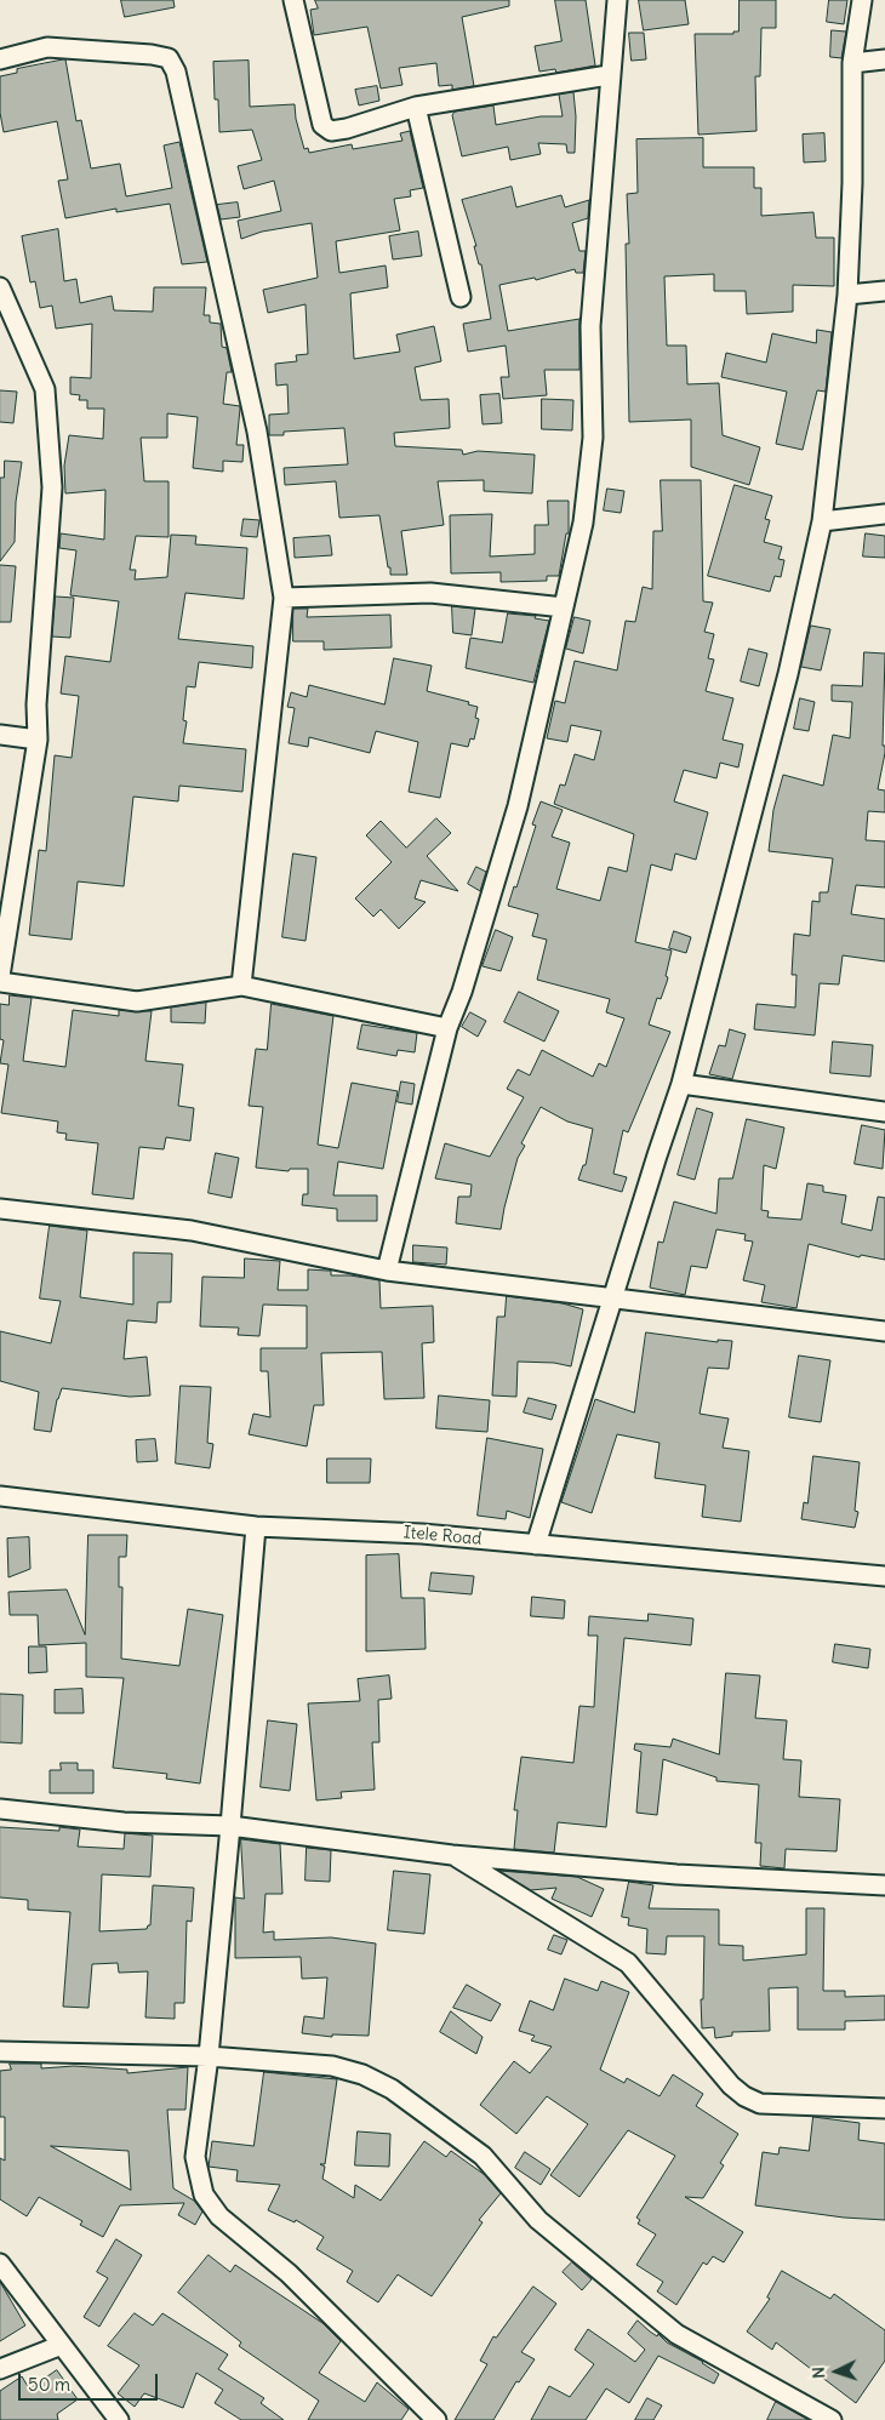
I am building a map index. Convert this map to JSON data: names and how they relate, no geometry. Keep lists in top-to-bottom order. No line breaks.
{"streets":{"street":["Itele Road"]},"scale_bar":"50 m","north":"left"}
